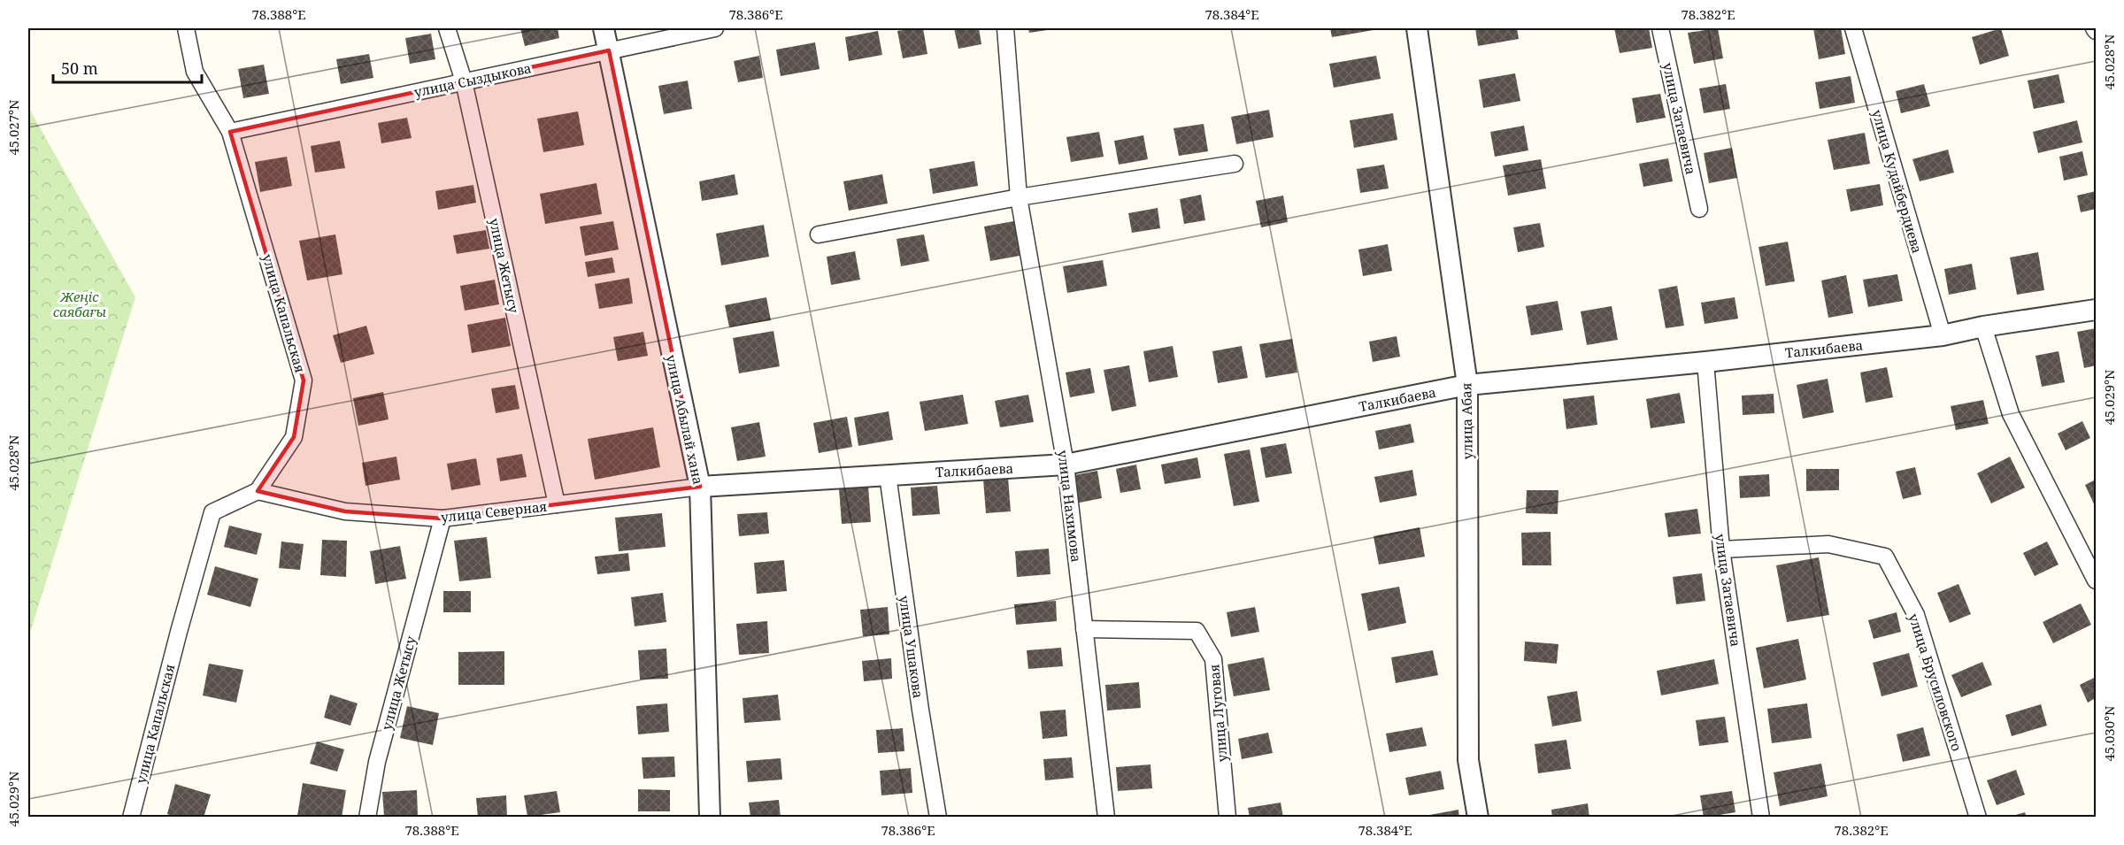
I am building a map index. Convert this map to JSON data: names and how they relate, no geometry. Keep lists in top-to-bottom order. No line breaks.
{"streets":{"street":["улица Сыздыкова","улица Затаевича","улица Кудайбердиева","улица Жетысу","улица Капальская","Талкибаева","улица Абылай хана","улица Абая","улица Нахимова","улица Северная","улица Ушакова","улица Брусиловского","улица Луговая"]},"crossings":[["улица Сыздыкова","улица Жетысу"],["улица Сыздыкова","улица Капальская"],["улица Сыздыкова","улица Абылай хана"],["улица Затаевича","Талкибаева"],["улица Затаевича","улица Брусиловского"],["улица Кудайбердиева","Талкибаева"],["улица Жетысу","улица Северная"],["улица Капальская","улица Северная"],["Талкибаева","улица Абылай хана"],["Талкибаева","улица Абая"],["Талкибаева","улица Нахимова"],["Талкибаева","улица Северная"],["Талкибаева","улица Ушакова"],["улица Абылай хана","улица Северная"],["улица Нахимова","улица Луговая"]],"parks":["Жеңіс саябағы"],"scale_bar":"50 m","coordinates":["78.388°E","78.386°E","78.384°E","78.382°E","45.028°N","45.027°N","45.029°N","45.030°N"]}
